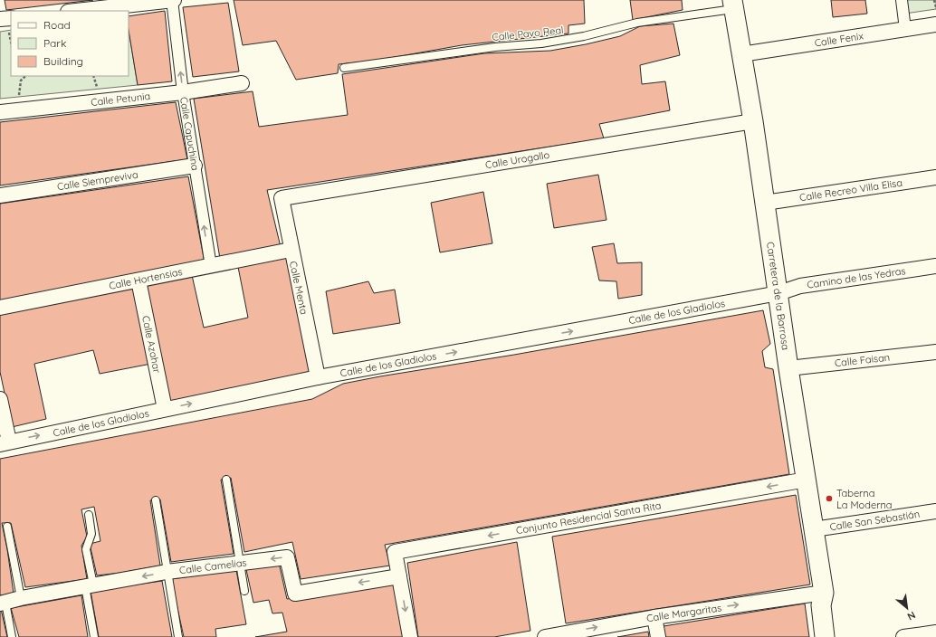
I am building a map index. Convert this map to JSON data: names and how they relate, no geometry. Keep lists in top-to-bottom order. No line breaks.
{"streets":{"street":["Calle Fenix","Calle Petunia","Calle Capuchina","Calle Urogallo","Calle Siempreviva","Calle Recreo Villa Elisa","Camino de las Yedras","Calle Hortensias","Calle Menta","Carretera de la Barrosa","Calle de los Gladiolos","Calle Azahar","Calle Faisan","Conjunto Residencial Santa Rita","Calle San Sebastián","Calle Camelias","Calle Margaritas"],"lane":["Calle Pavo Real"]},"crossings":[["Calle Pavo Real","Carretera de la Barrosa"],["Calle Fenix","Carretera de la Barrosa"],["Calle Petunia","Calle Capuchina"],["Calle Capuchina","Calle Siempreviva"],["Calle Capuchina","Calle Hortensias"],["Calle Urogallo","Calle Menta"],["Calle Urogallo","Carretera de la Barrosa"],["Calle Recreo Villa Elisa","Carretera de la Barrosa"],["Camino de las Yedras","Carretera de la Barrosa"],["Camino de las Yedras","Calle de los Gladiolos"],["Calle Hortensias","Calle Menta"],["Calle Hortensias","Calle Azahar"],["Calle Menta","Calle de los Gladiolos"],["Carretera de la Barrosa","Calle de los Gladiolos"],["Carretera de la Barrosa","Calle Faisan"],["Carretera de la Barrosa","Conjunto Residencial Santa Rita"],["Carretera de la Barrosa","Calle San Sebastián"],["Carretera de la Barrosa","Calle Margaritas"],["Calle de los Gladiolos","Calle Azahar"],["Conjunto Residencial Santa Rita","Calle Camelias"]],"one_way":["Calle Capuchina","Calle de los Gladiolos","Conjunto Residencial Santa Rita","Calle Camelias","Calle Margaritas"],"places":["Taberna La Moderna"],"legend":["Road","Park","Building"],"north":"bottom right"}
